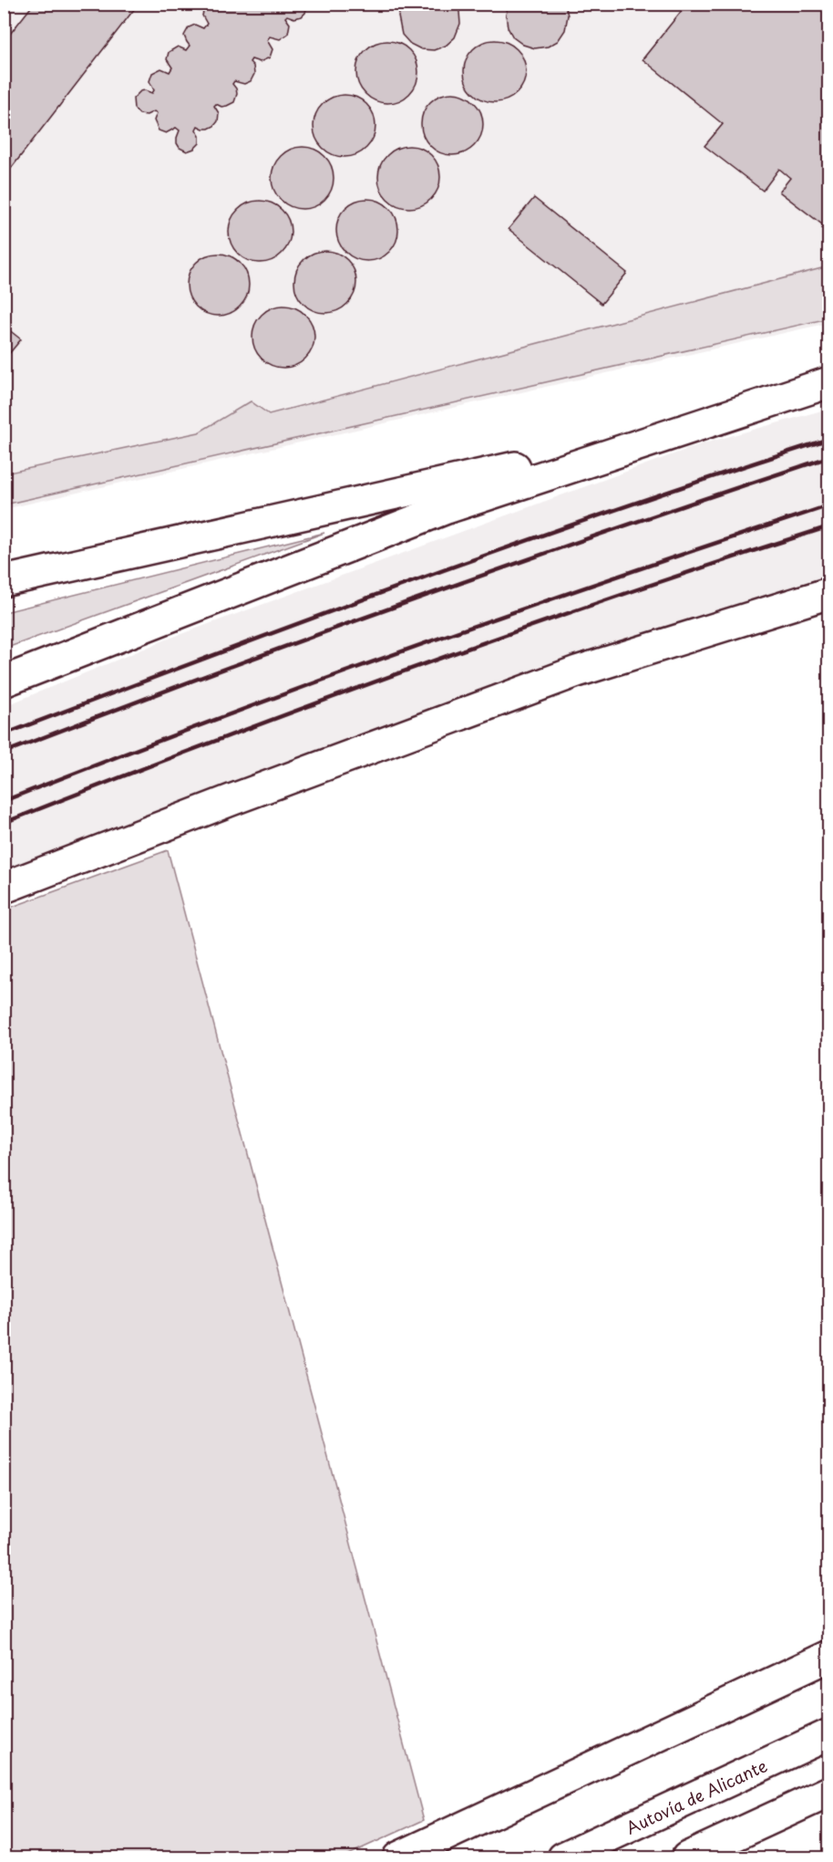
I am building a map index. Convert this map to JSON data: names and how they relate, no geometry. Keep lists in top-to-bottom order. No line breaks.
{"streets":{"main road":["Autovía de Alicante"]}}
